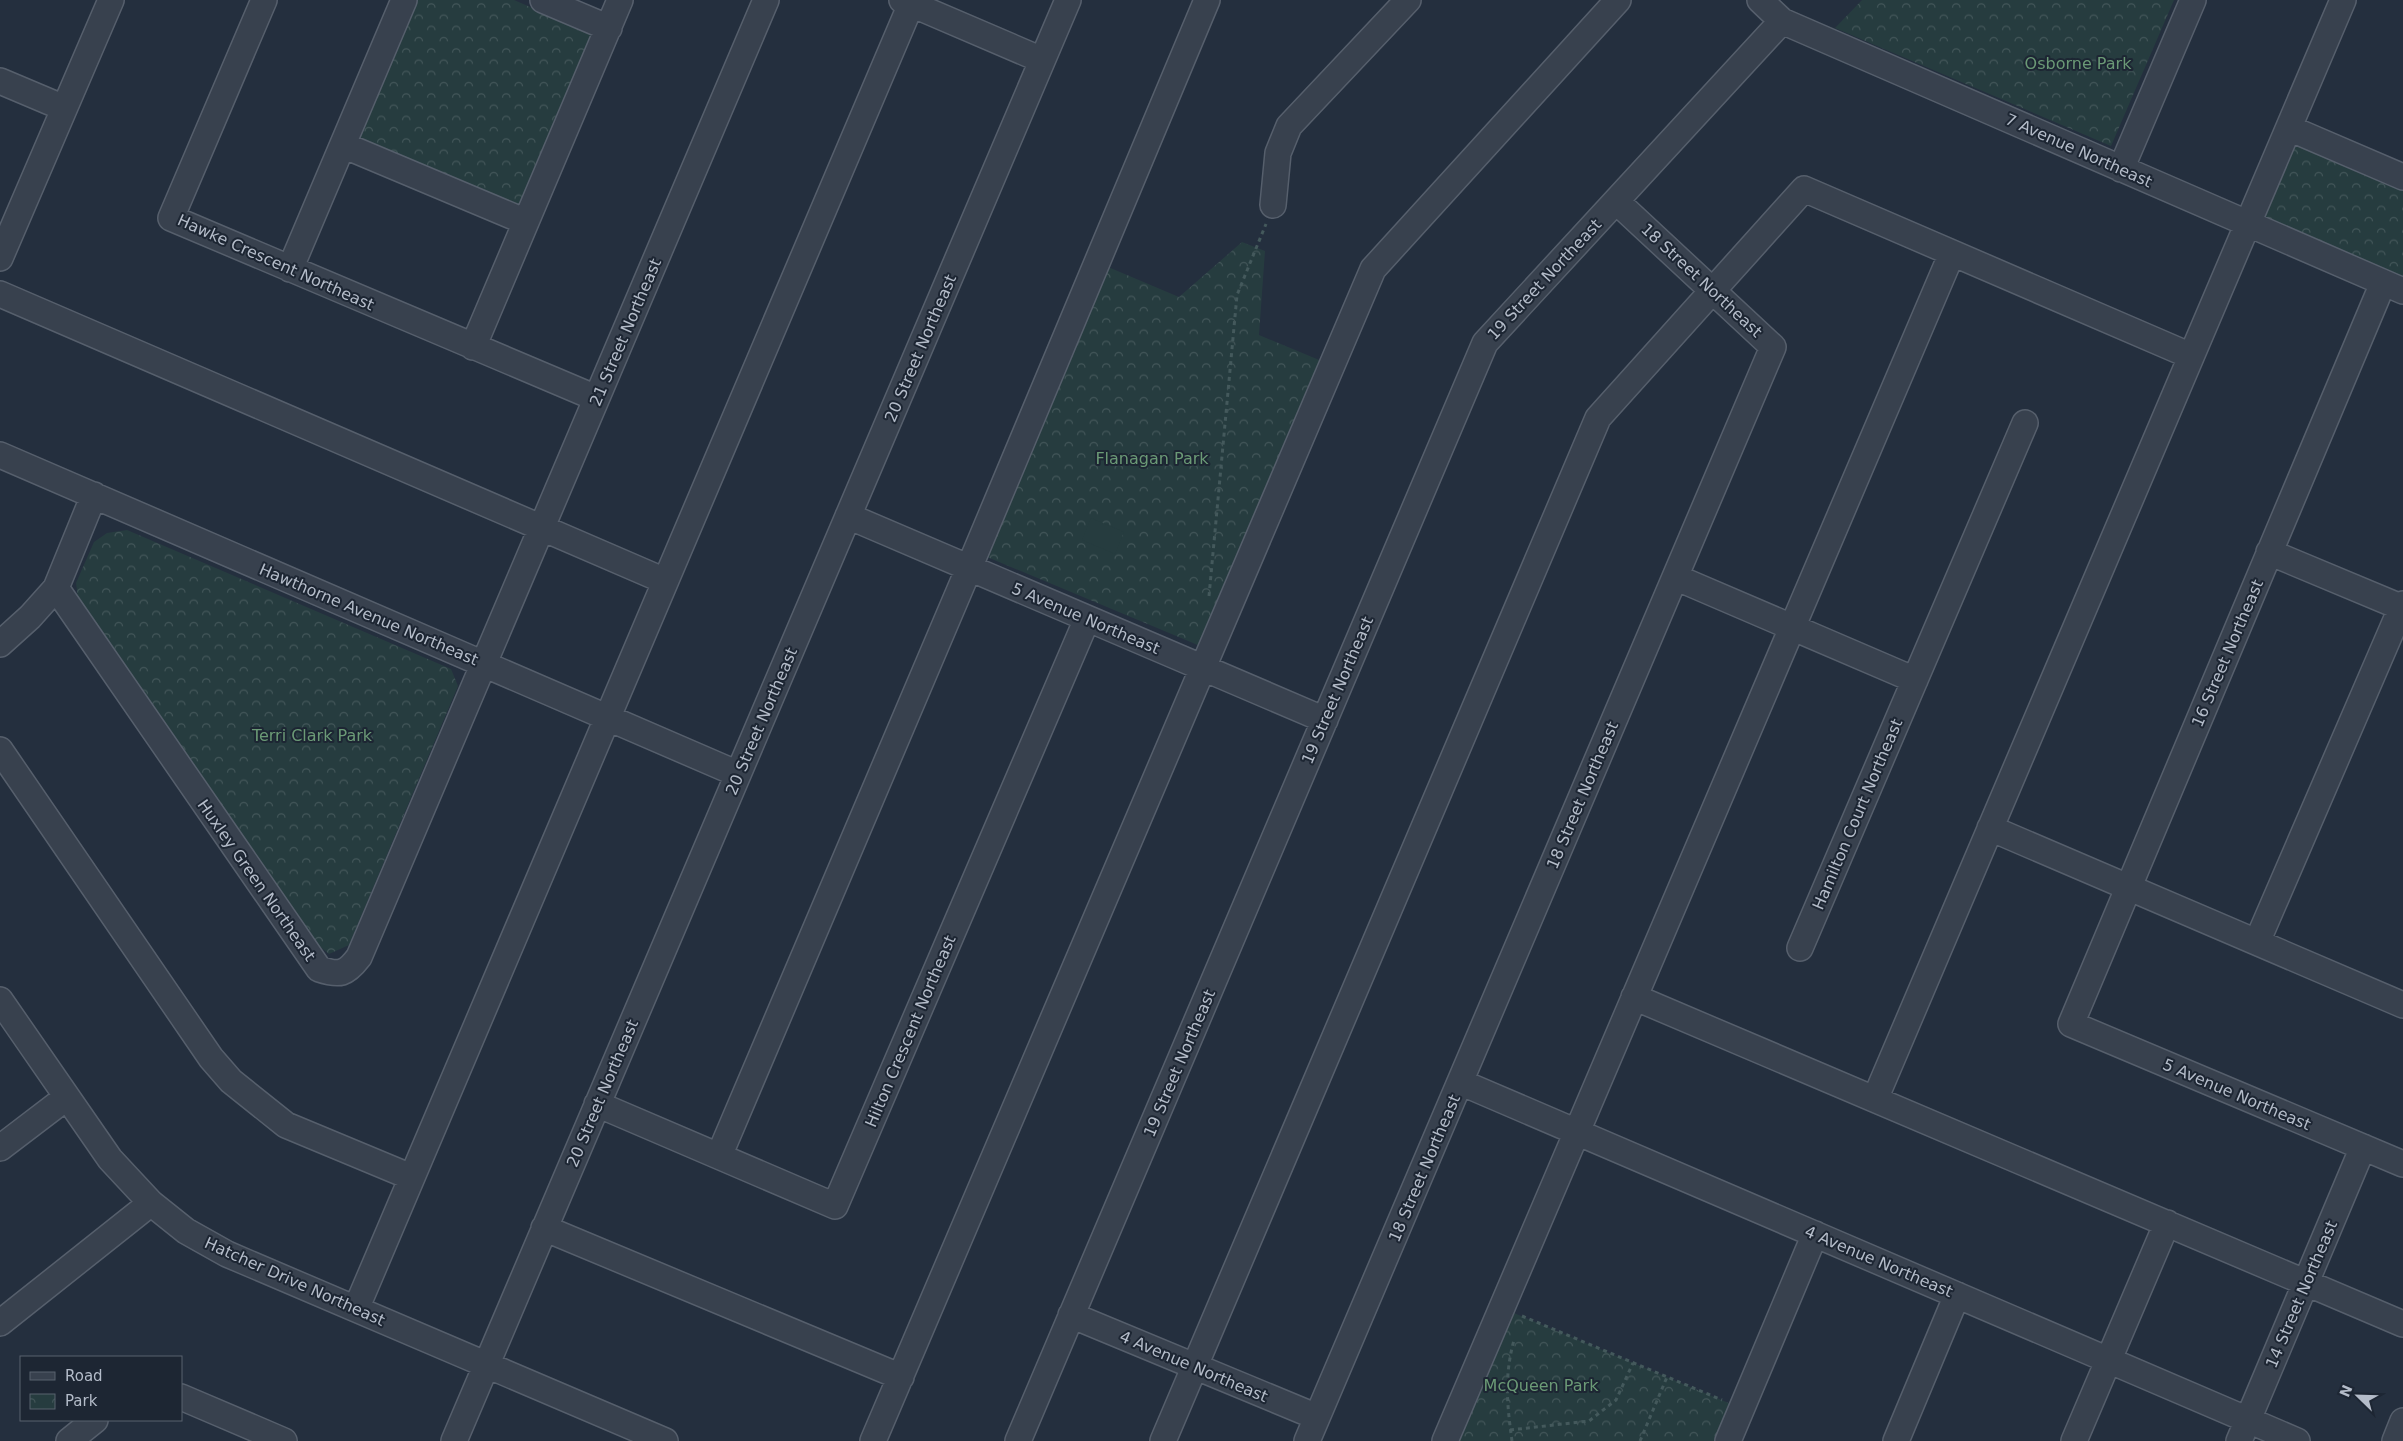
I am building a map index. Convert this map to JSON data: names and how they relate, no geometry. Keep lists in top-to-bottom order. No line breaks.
{"streets":{"street":["7 Avenue Northeast","Hawke Crescent Northeast","19 Street Northeast","18 Street Northeast","21 Street Northeast","20 Street Northeast","Hawthorne Avenue Northeast","5 Avenue Northeast","16 Street Northeast","Hamilton Court Northeast","Huxley Green Northeast","Hilton Crescent Northeast","4 Avenue Northeast","Hatcher Drive Northeast","14 Street Northeast"]},"crossings":[["7 Avenue Northeast","19 Street Northeast"],["7 Avenue Northeast","16 Street Northeast"],["Hawke Crescent Northeast","21 Street Northeast"],["19 Street Northeast","18 Street Northeast"],["19 Street Northeast","5 Avenue Northeast"],["19 Street Northeast","4 Avenue Northeast"],["18 Street Northeast","4 Avenue Northeast"],["21 Street Northeast","Hawthorne Avenue Northeast"],["21 Street Northeast","Huxley Green Northeast"],["20 Street Northeast","Hawthorne Avenue Northeast"],["20 Street Northeast","5 Avenue Northeast"],["20 Street Northeast","Hilton Crescent Northeast"],["20 Street Northeast","Hatcher Drive Northeast"],["Hawthorne Avenue Northeast","Huxley Green Northeast"],["5 Avenue Northeast","16 Street Northeast"],["5 Avenue Northeast","Hilton Crescent Northeast"],["5 Avenue Northeast","14 Street Northeast"],["4 Avenue Northeast","14 Street Northeast"]],"parks":["Osborne Park","Flanagan Park","Terri Clark Park","McQueen Park"],"legend":["Road","Park"],"north":"top left"}
